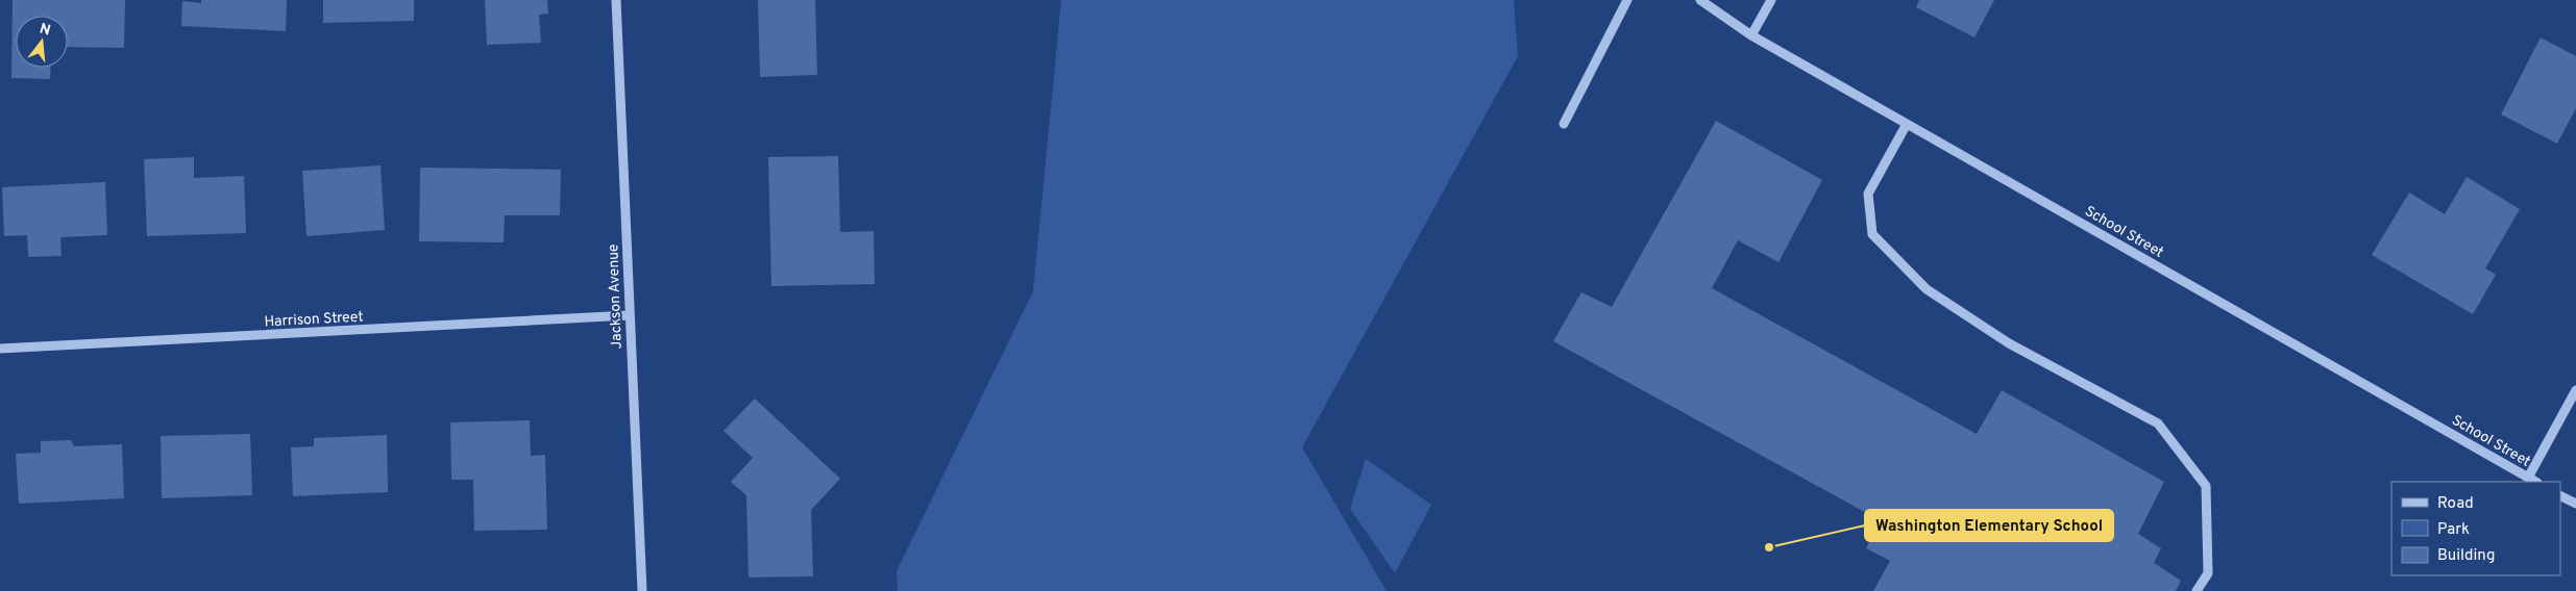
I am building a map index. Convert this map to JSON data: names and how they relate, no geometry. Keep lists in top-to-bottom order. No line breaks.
{"streets":{"street":["School Street","Jackson Avenue","Harrison Street"]},"crossings":[["Jackson Avenue","Harrison Street"]],"places":["Washington Elementary School"],"legend":["Road","Park","Building"],"north":"top"}
